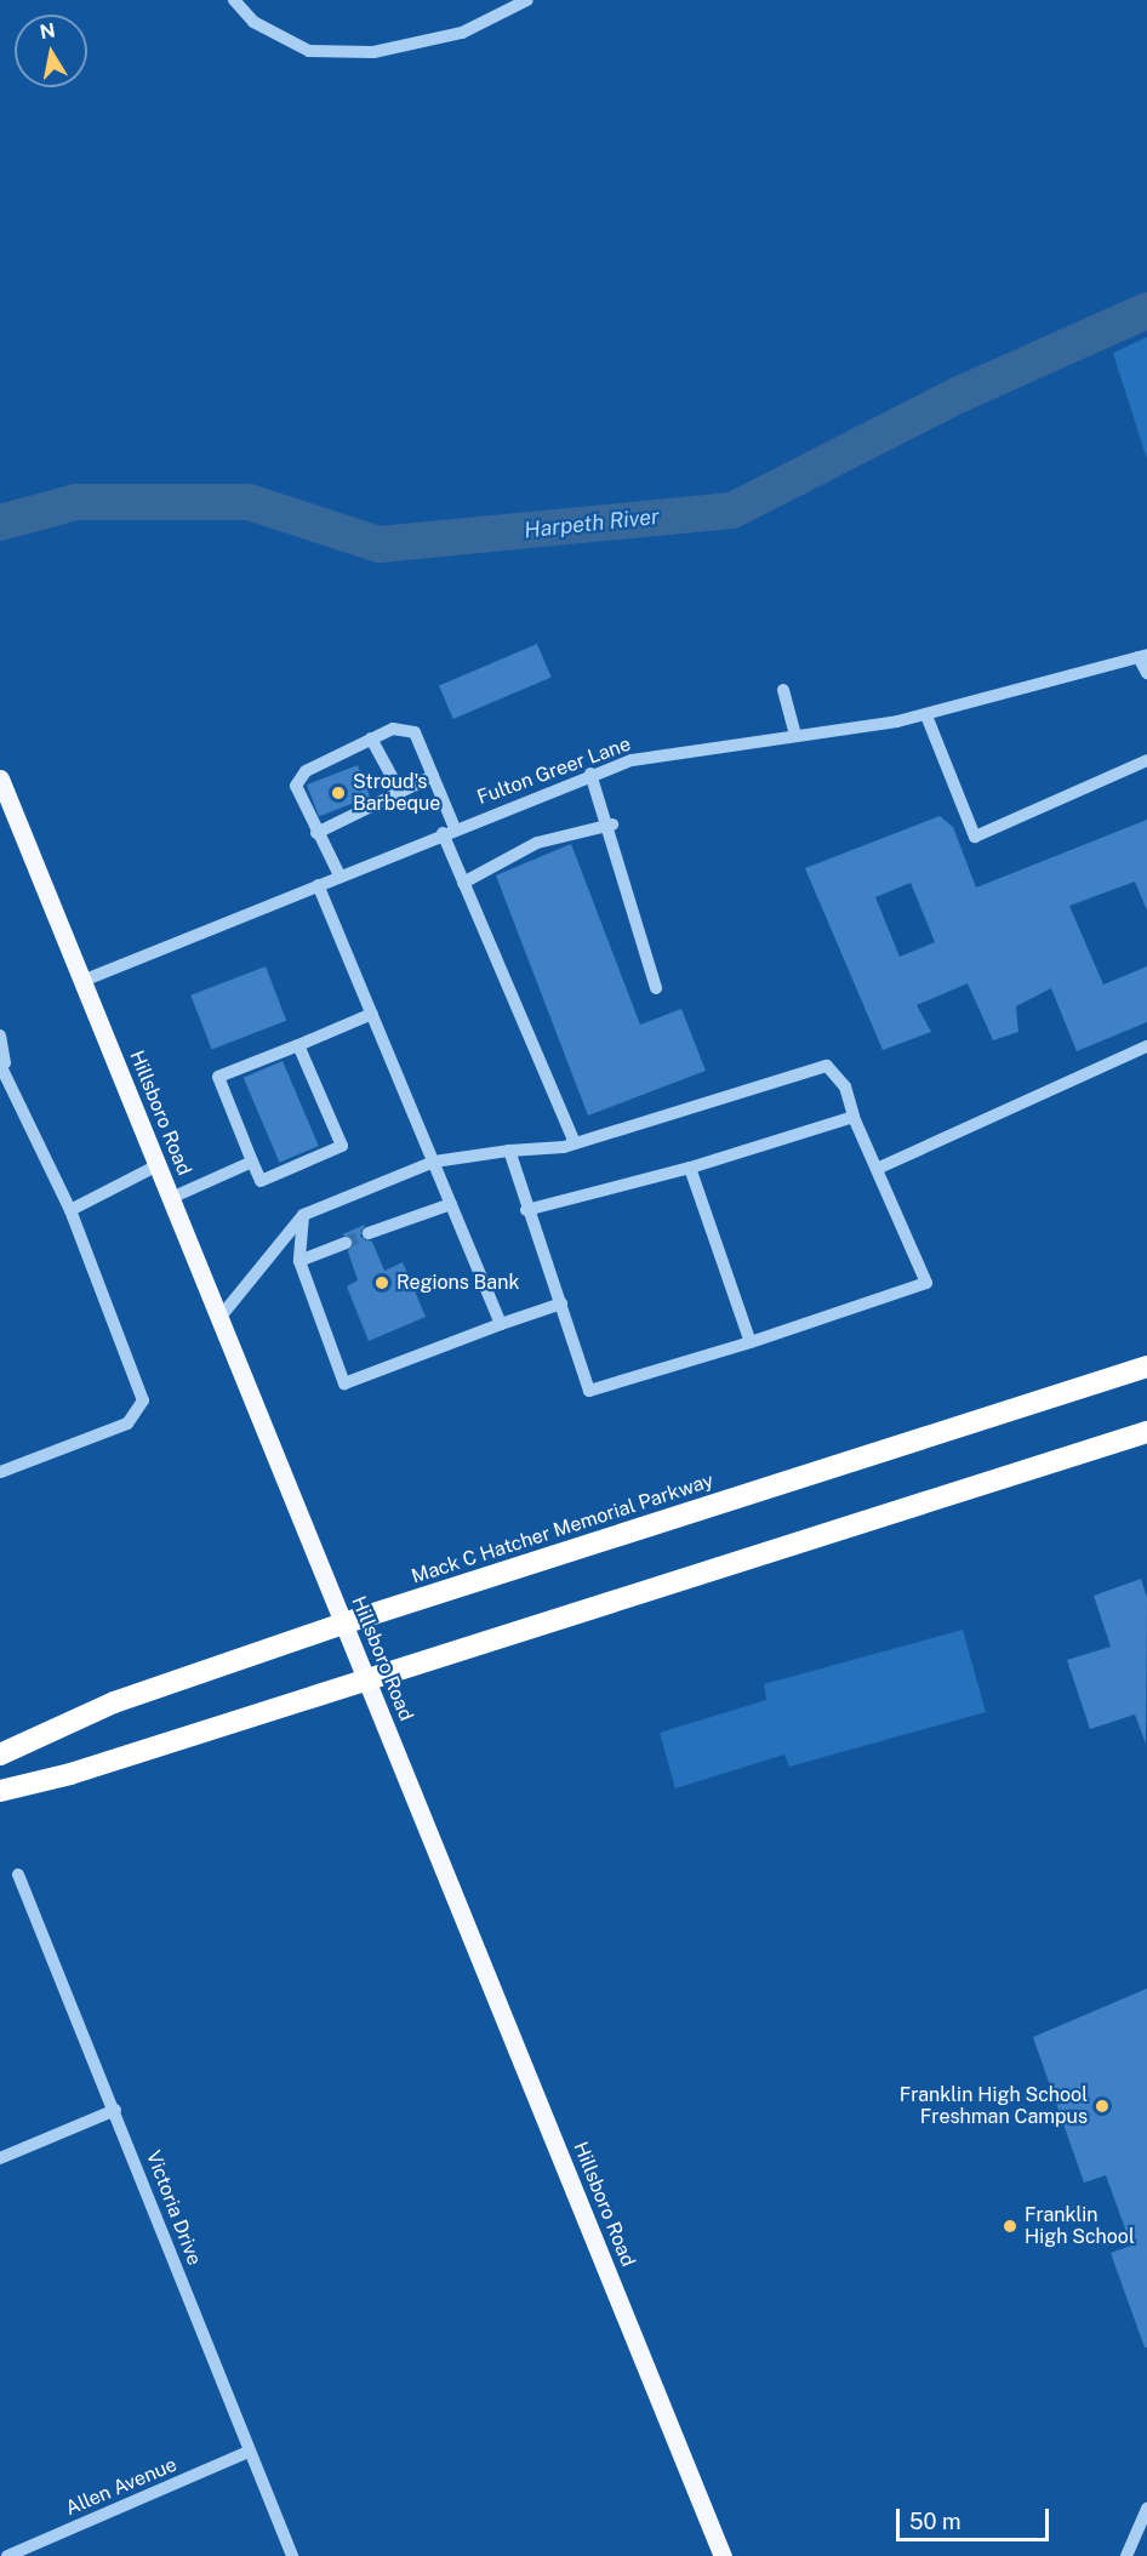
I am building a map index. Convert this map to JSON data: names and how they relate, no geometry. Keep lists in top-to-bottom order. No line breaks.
{"streets":{"highway":["Mack C Hatcher Memorial Parkway"],"main road":["Hillsboro Road"],"street":["Fulton Greer Lane","Victoria Drive","Allen Avenue"]},"crossings":[["Fulton Greer Lane","Hillsboro Road"],["Hillsboro Road","Mack C Hatcher Memorial Parkway"],["Victoria Drive","Allen Avenue"]],"water":["Harpeth River"],"places":["Stroud's Barbeque","Regions Bank","Franklin High School Freshman Campus","Franklin High School"],"scale_bar":"50 m","north":"top"}
